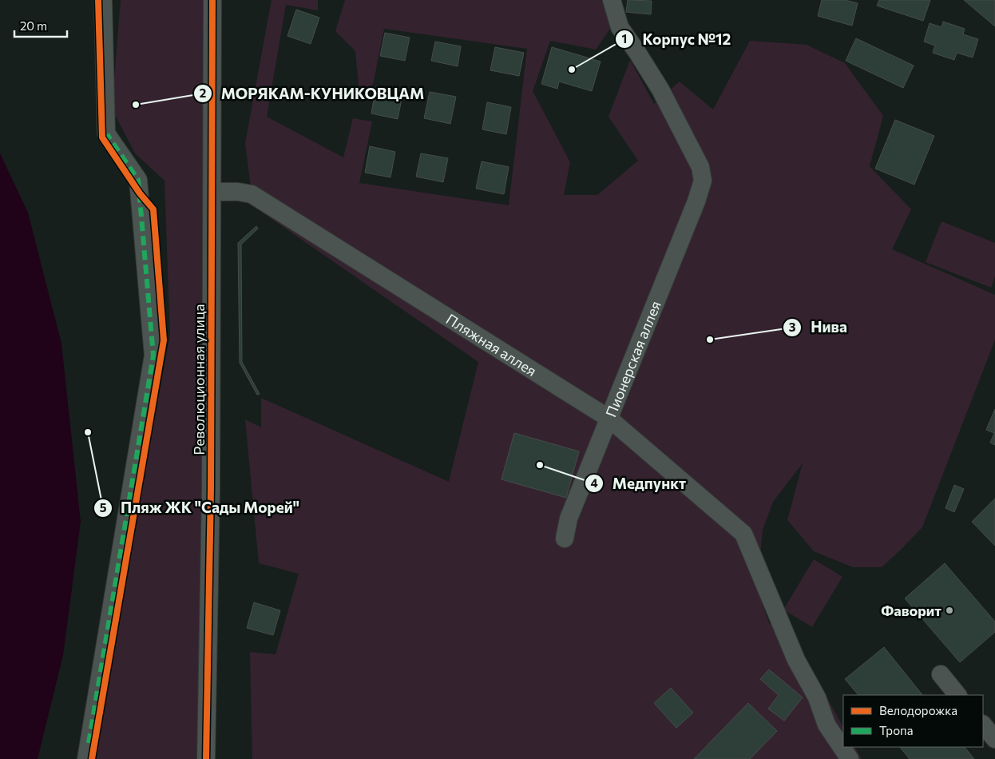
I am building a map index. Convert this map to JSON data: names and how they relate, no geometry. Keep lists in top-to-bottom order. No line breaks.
{"streets":{"street":["Пляжная аллея","Пионерская аллея","Революционная улица"]},"crossings":[["Пляжная аллея","Пионерская аллея"],["Пляжная аллея","Революционная улица"]],"places":["Корпус №12","МОРЯКАМ-КУНИКОВЦАМ","Нива","Пляж ЖК \"Сады Морей\"","Медпункт","Фаворит"],"legend":["Велодорожка","Тропа"],"scale_bar":"20 m"}
